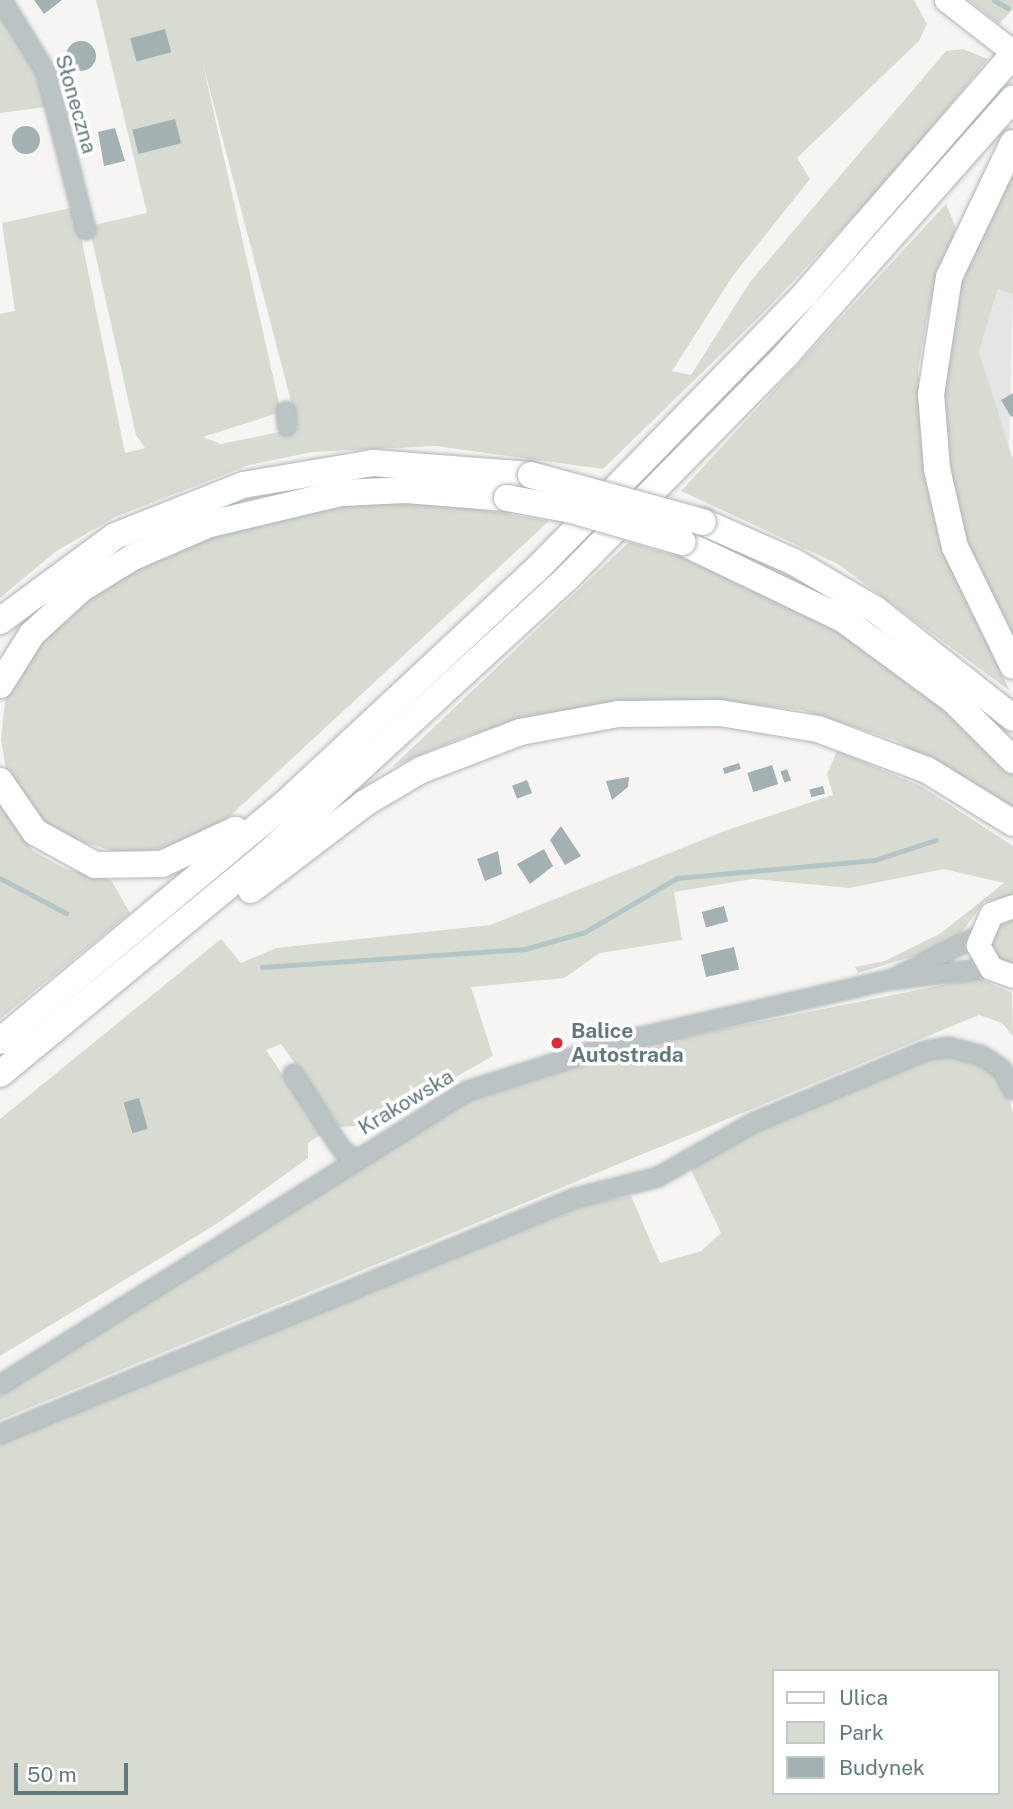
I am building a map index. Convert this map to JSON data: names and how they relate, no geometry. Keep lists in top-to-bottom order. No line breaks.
{"streets":{"street":["Słoneczna","Krakowska"]},"places":["Balice Autostrada"],"legend":["Ulica","Park","Budynek"],"scale_bar":"50 m"}
